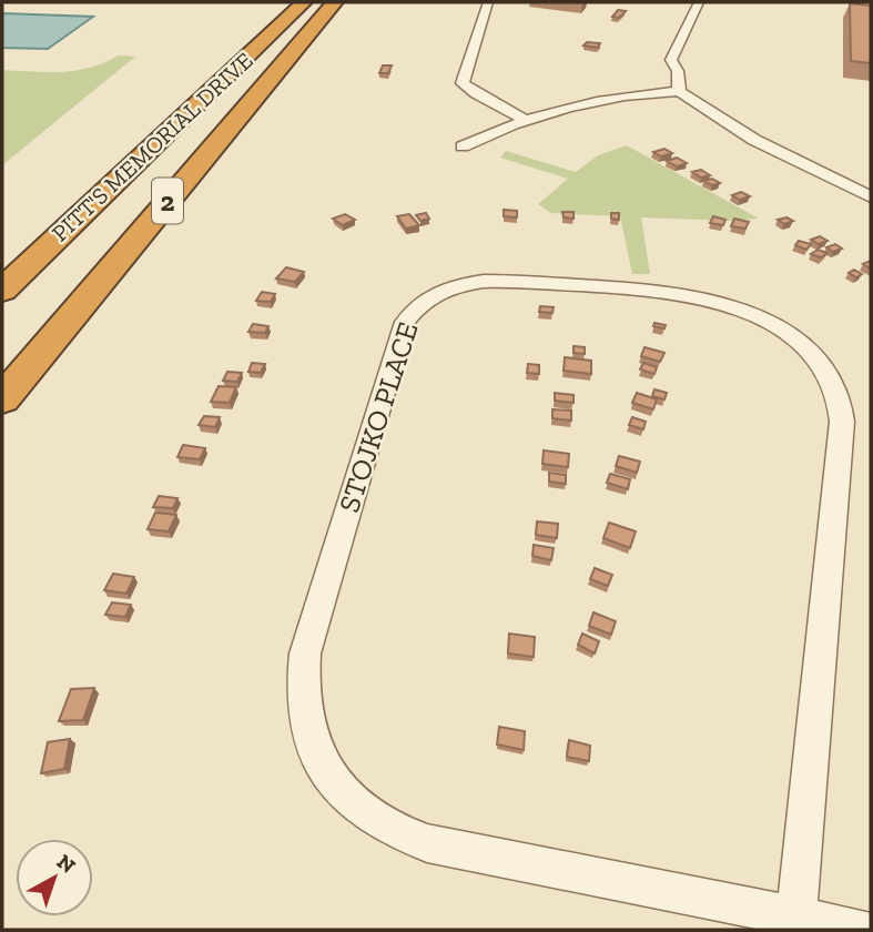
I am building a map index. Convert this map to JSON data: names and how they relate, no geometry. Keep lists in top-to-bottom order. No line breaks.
{"streets":{"highway":["PITT'S MEMORIAL DRIVE","2"],"street":["STOJKO PLACE"]},"north":"top right"}
